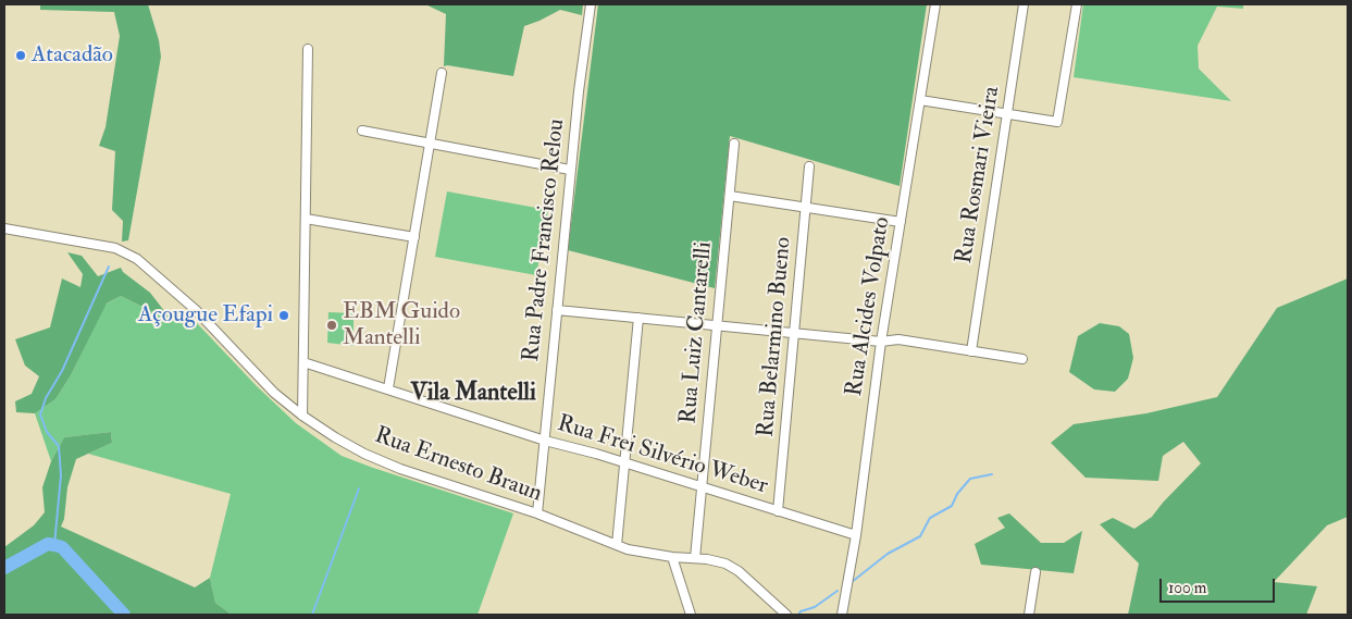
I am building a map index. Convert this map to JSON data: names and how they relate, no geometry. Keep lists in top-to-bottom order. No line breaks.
{"streets":{"street":["Rua Rosmari Vieira","Rua Padre Francisco Relou","Rua Alcides Volpato","Rua Luiz Cantarelli","Rua Belarmino Bueno","Rua Frei Silvério Weber","Rua Ernesto Braun"]},"crossings":[["Rua Padre Francisco Relou","Rua Frei Silvério Weber"],["Rua Padre Francisco Relou","Rua Ernesto Braun"],["Rua Alcides Volpato","Rua Frei Silvério Weber"],["Rua Luiz Cantarelli","Rua Frei Silvério Weber"],["Rua Luiz Cantarelli","Rua Ernesto Braun"],["Rua Belarmino Bueno","Rua Frei Silvério Weber"]],"districts":["Vila Mantelli"],"places":["Atacadão","Açougue Efapi","EBM Guido Mantelli"],"scale_bar":"100 m"}
